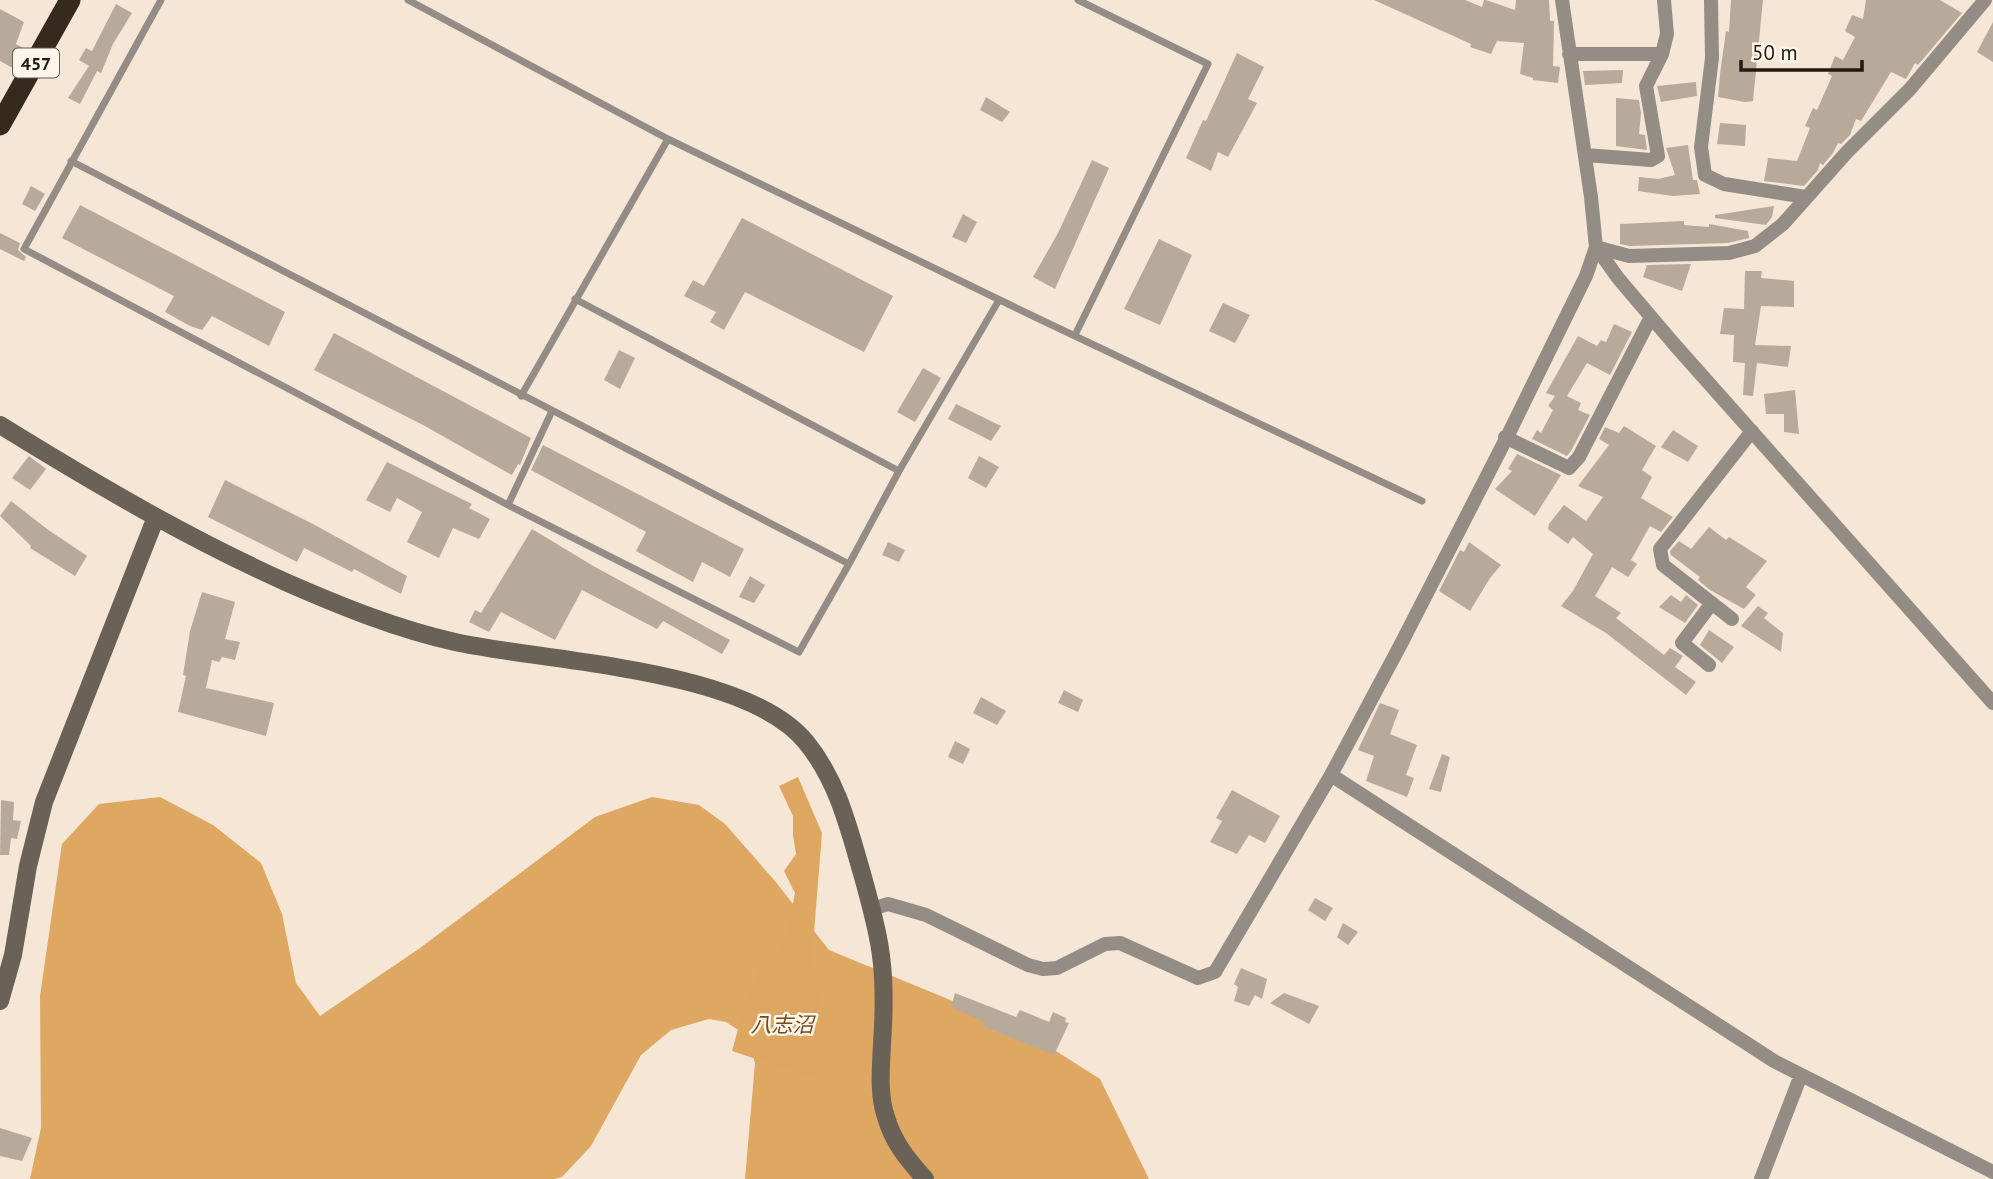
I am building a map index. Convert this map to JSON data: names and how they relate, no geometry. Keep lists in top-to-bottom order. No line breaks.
{"streets":{"highway":["457"]},"water":["八志沼"],"scale_bar":"50 m"}
